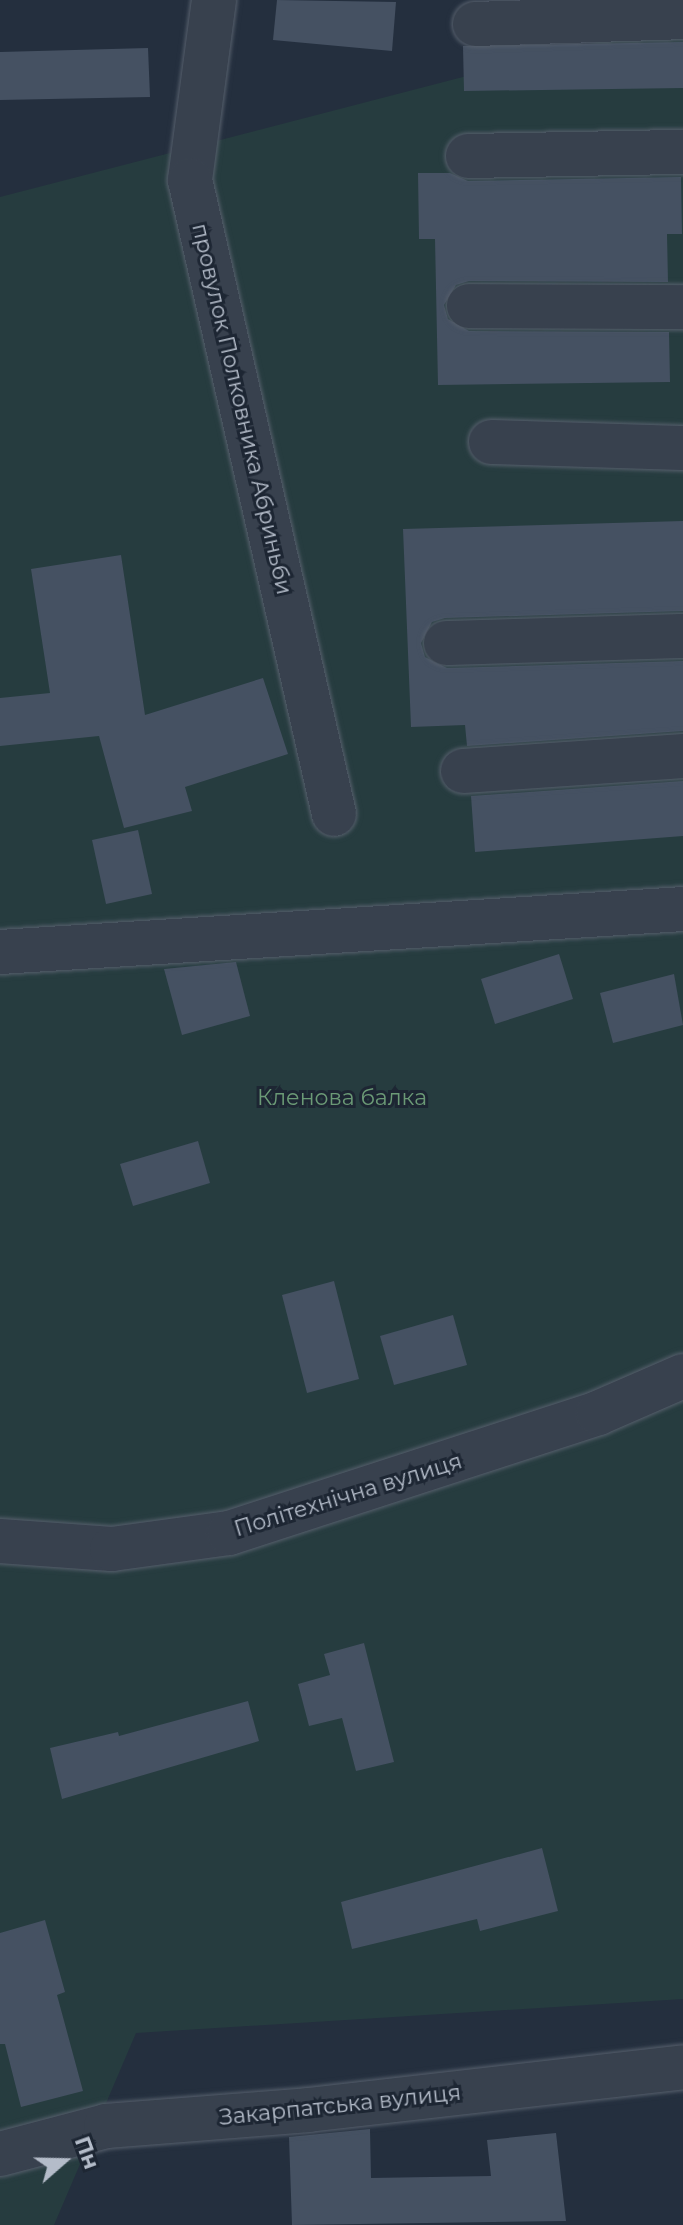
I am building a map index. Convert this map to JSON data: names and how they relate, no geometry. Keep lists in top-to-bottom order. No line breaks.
{"streets":{"street":["провулок Полковника Абриньби","Політехнічна вулиця","Закарпатська вулиця"]},"parks":["Кленова балка"],"north":"right"}
